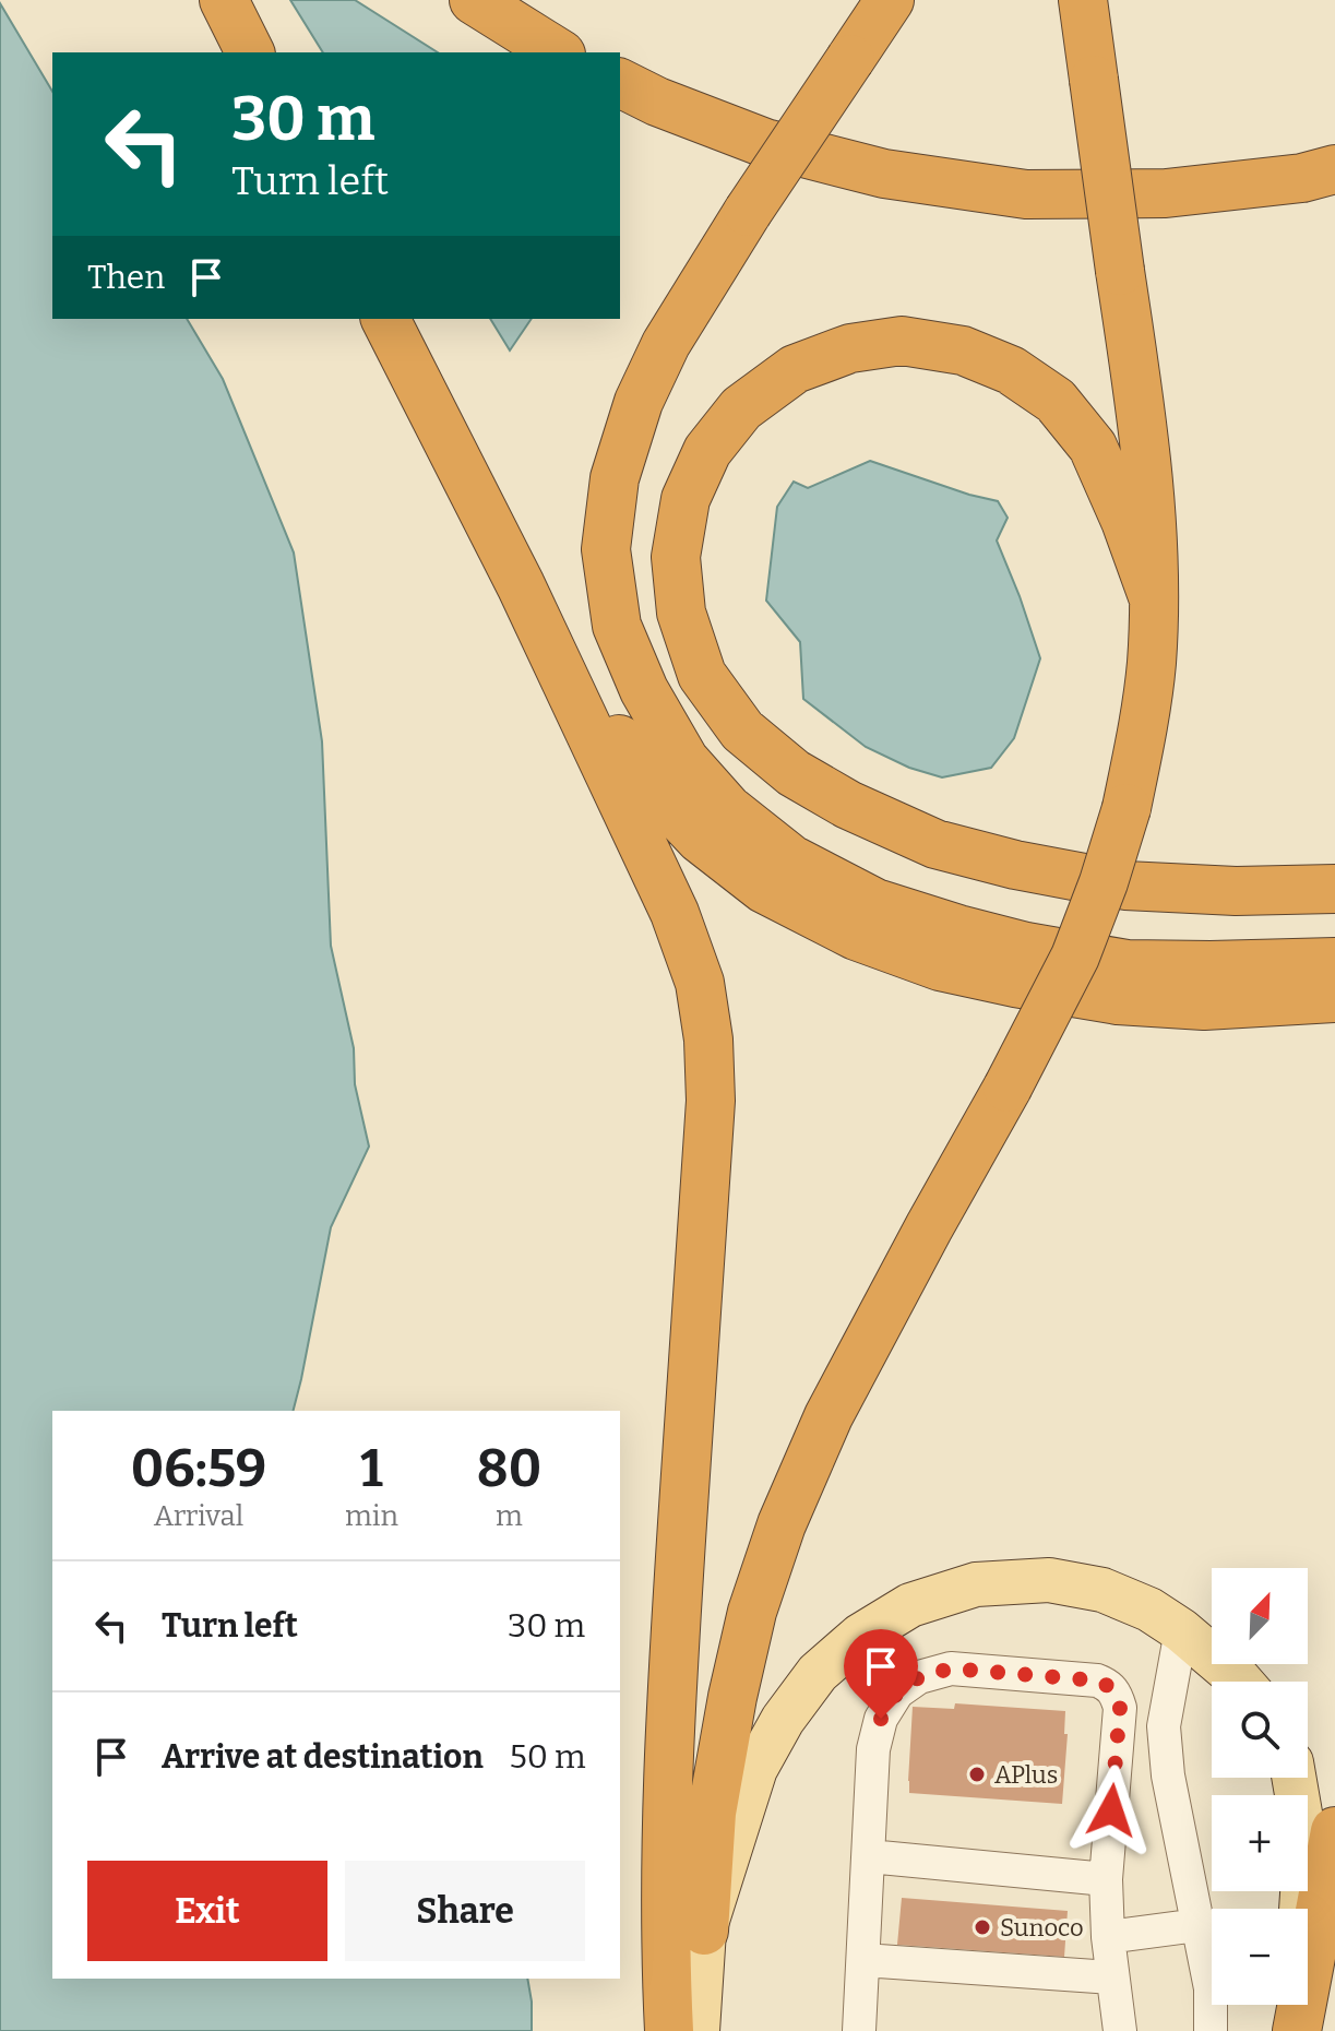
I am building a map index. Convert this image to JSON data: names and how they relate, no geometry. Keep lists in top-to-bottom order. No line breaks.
{"places":["APlus","Sunoco"],"north":"top right","page":{"turn":["30 m","Turn left"],"then":"Then","eta":["06:59","Arrival","1","min","80","m"],"list":[{"name":"Turn left","value":"30 m"},{"name":"Arrive at destination","value":"50 m"}],"map_buttons":["+","−"],"buttons":["Exit","Share"]}}
